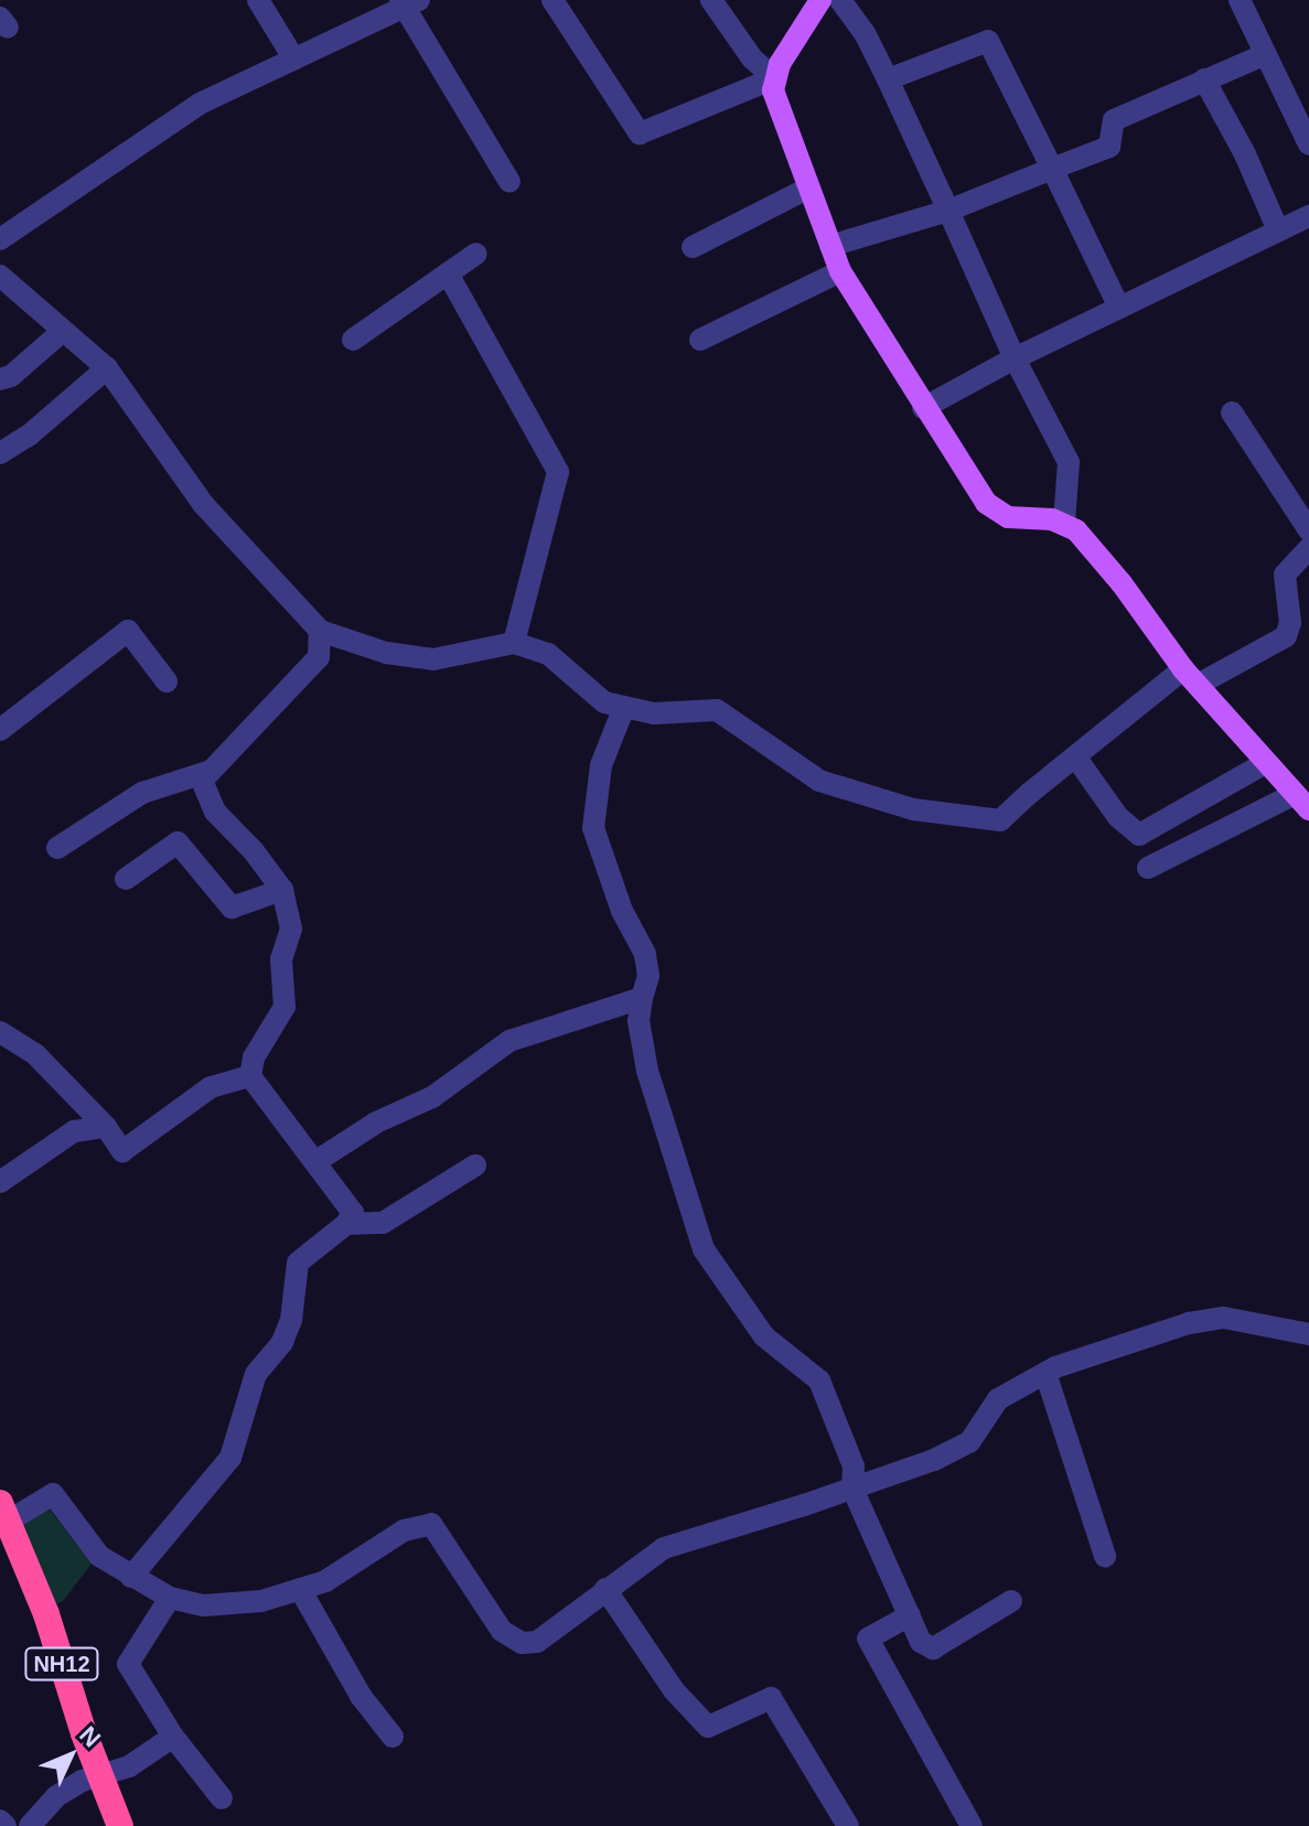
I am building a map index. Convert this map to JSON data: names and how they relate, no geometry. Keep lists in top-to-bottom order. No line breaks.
{"streets":{"highway":["NH12"]},"north":"top right"}
